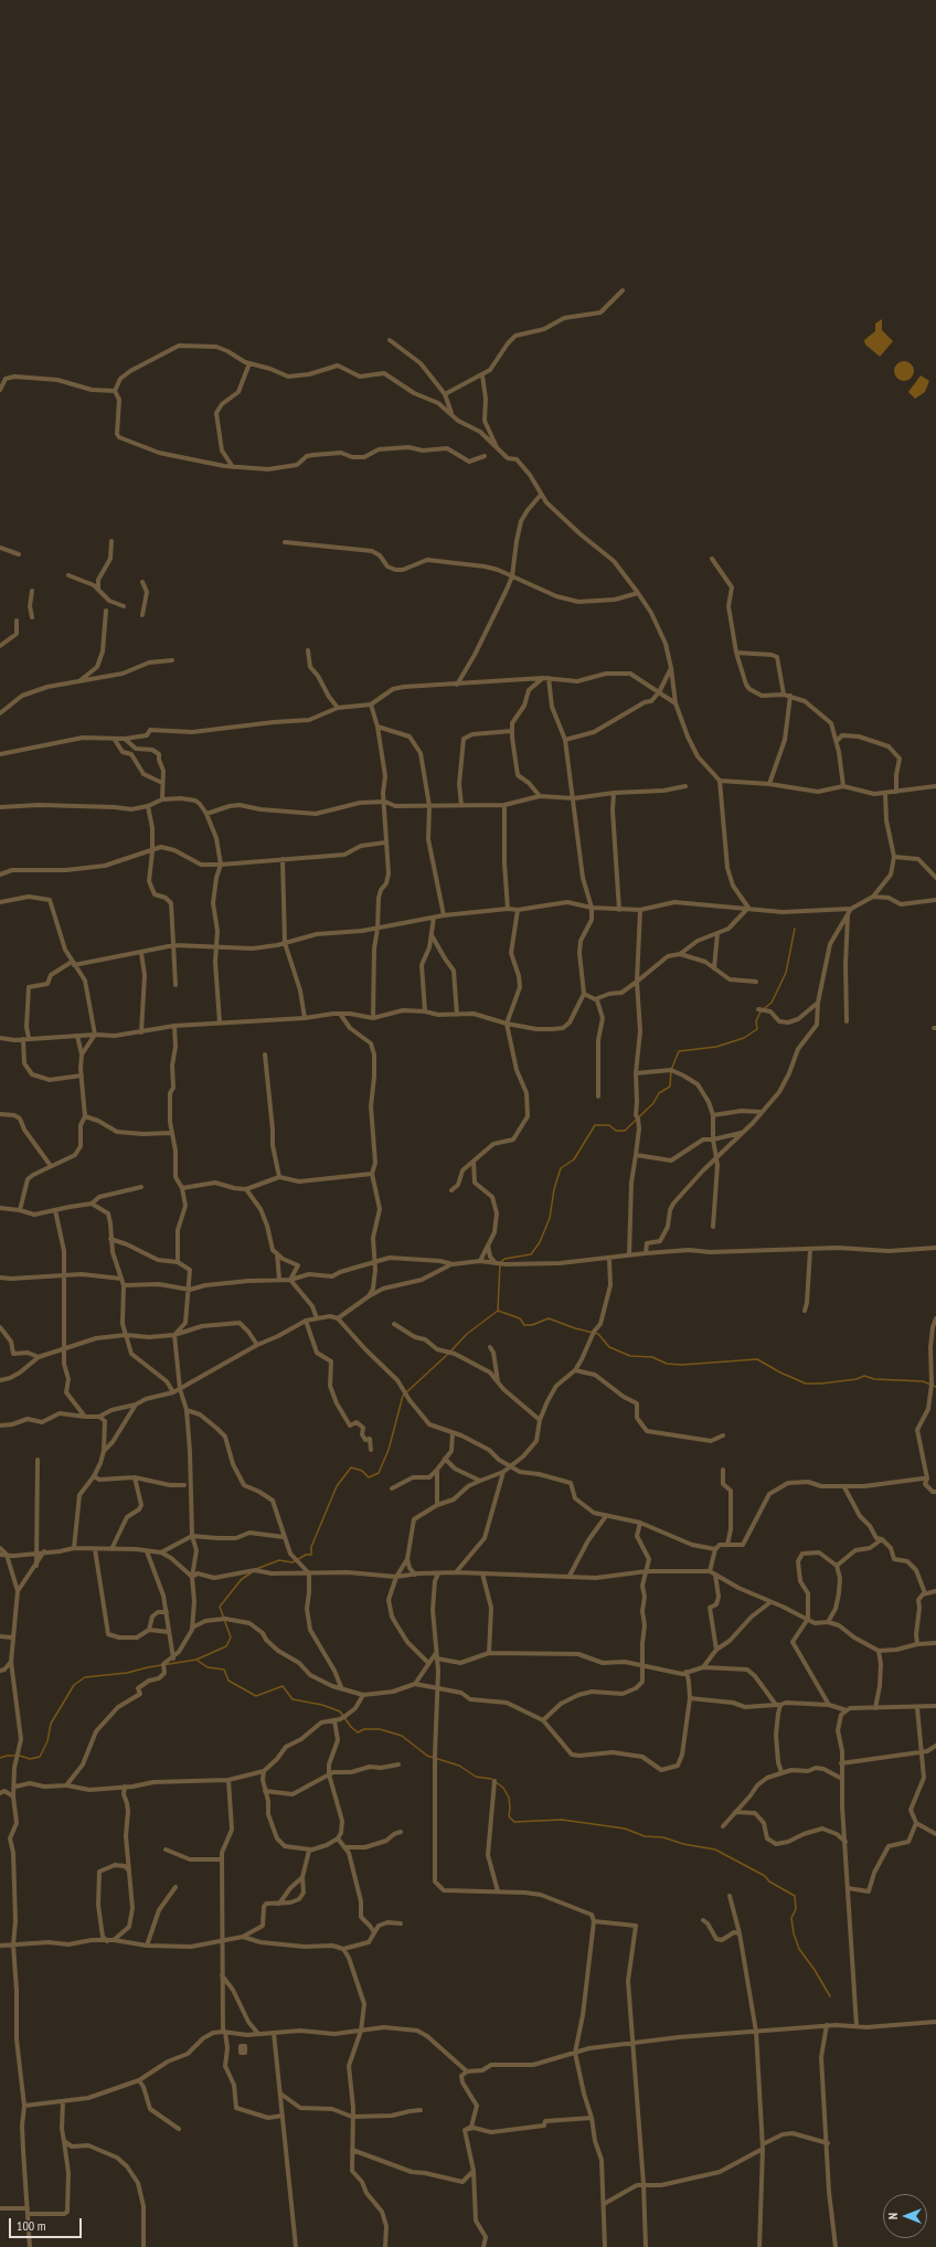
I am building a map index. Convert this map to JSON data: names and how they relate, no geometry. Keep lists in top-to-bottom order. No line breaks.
{"scale_bar":"100 m","north":"left"}
